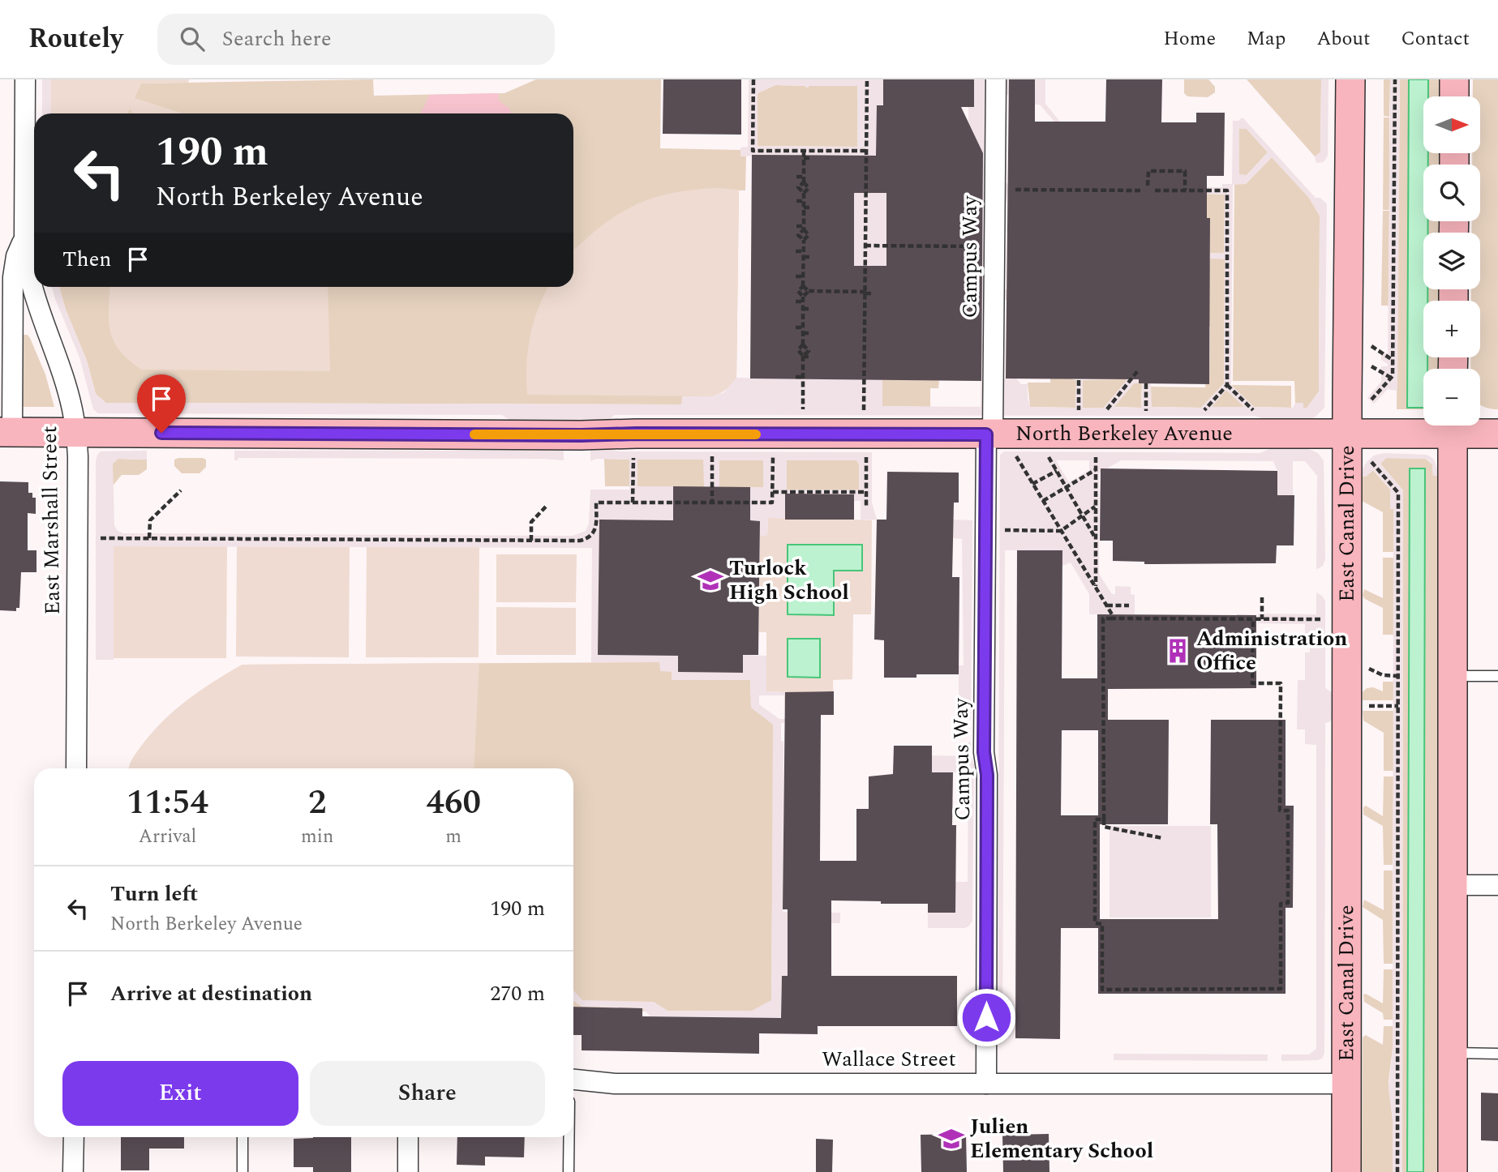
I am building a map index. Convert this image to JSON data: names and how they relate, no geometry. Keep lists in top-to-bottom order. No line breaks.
{"streets":{"main road":["North Berkeley Avenue","East Canal Drive"],"street":["Campus Way","East Marshall Street","Wallace Street"]},"crossings":[["Campus Way","North Berkeley Avenue"],["Campus Way","Wallace Street"],["North Berkeley Avenue","East Marshall Street"],["North Berkeley Avenue","East Canal Drive"],["East Canal Drive","Wallace Street"]],"places":{"school or university":["Turlock High School","Julien Elementary School"],"building":["Administration Office"]},"north":"right","page":{"header":"Routely","search":"Search here","nav":["Home","Map","About","Contact"],"map_buttons":["+","−"],"turn":["190 m","North Berkeley Avenue"],"then":"Then","eta":["11:54","Arrival","2","min","460","m"],"list":[{"name":"Turn left","note":"North Berkeley Avenue","value":"190 m"},{"name":"Arrive at destination","value":"270 m"}],"buttons":["Exit","Share"]}}
